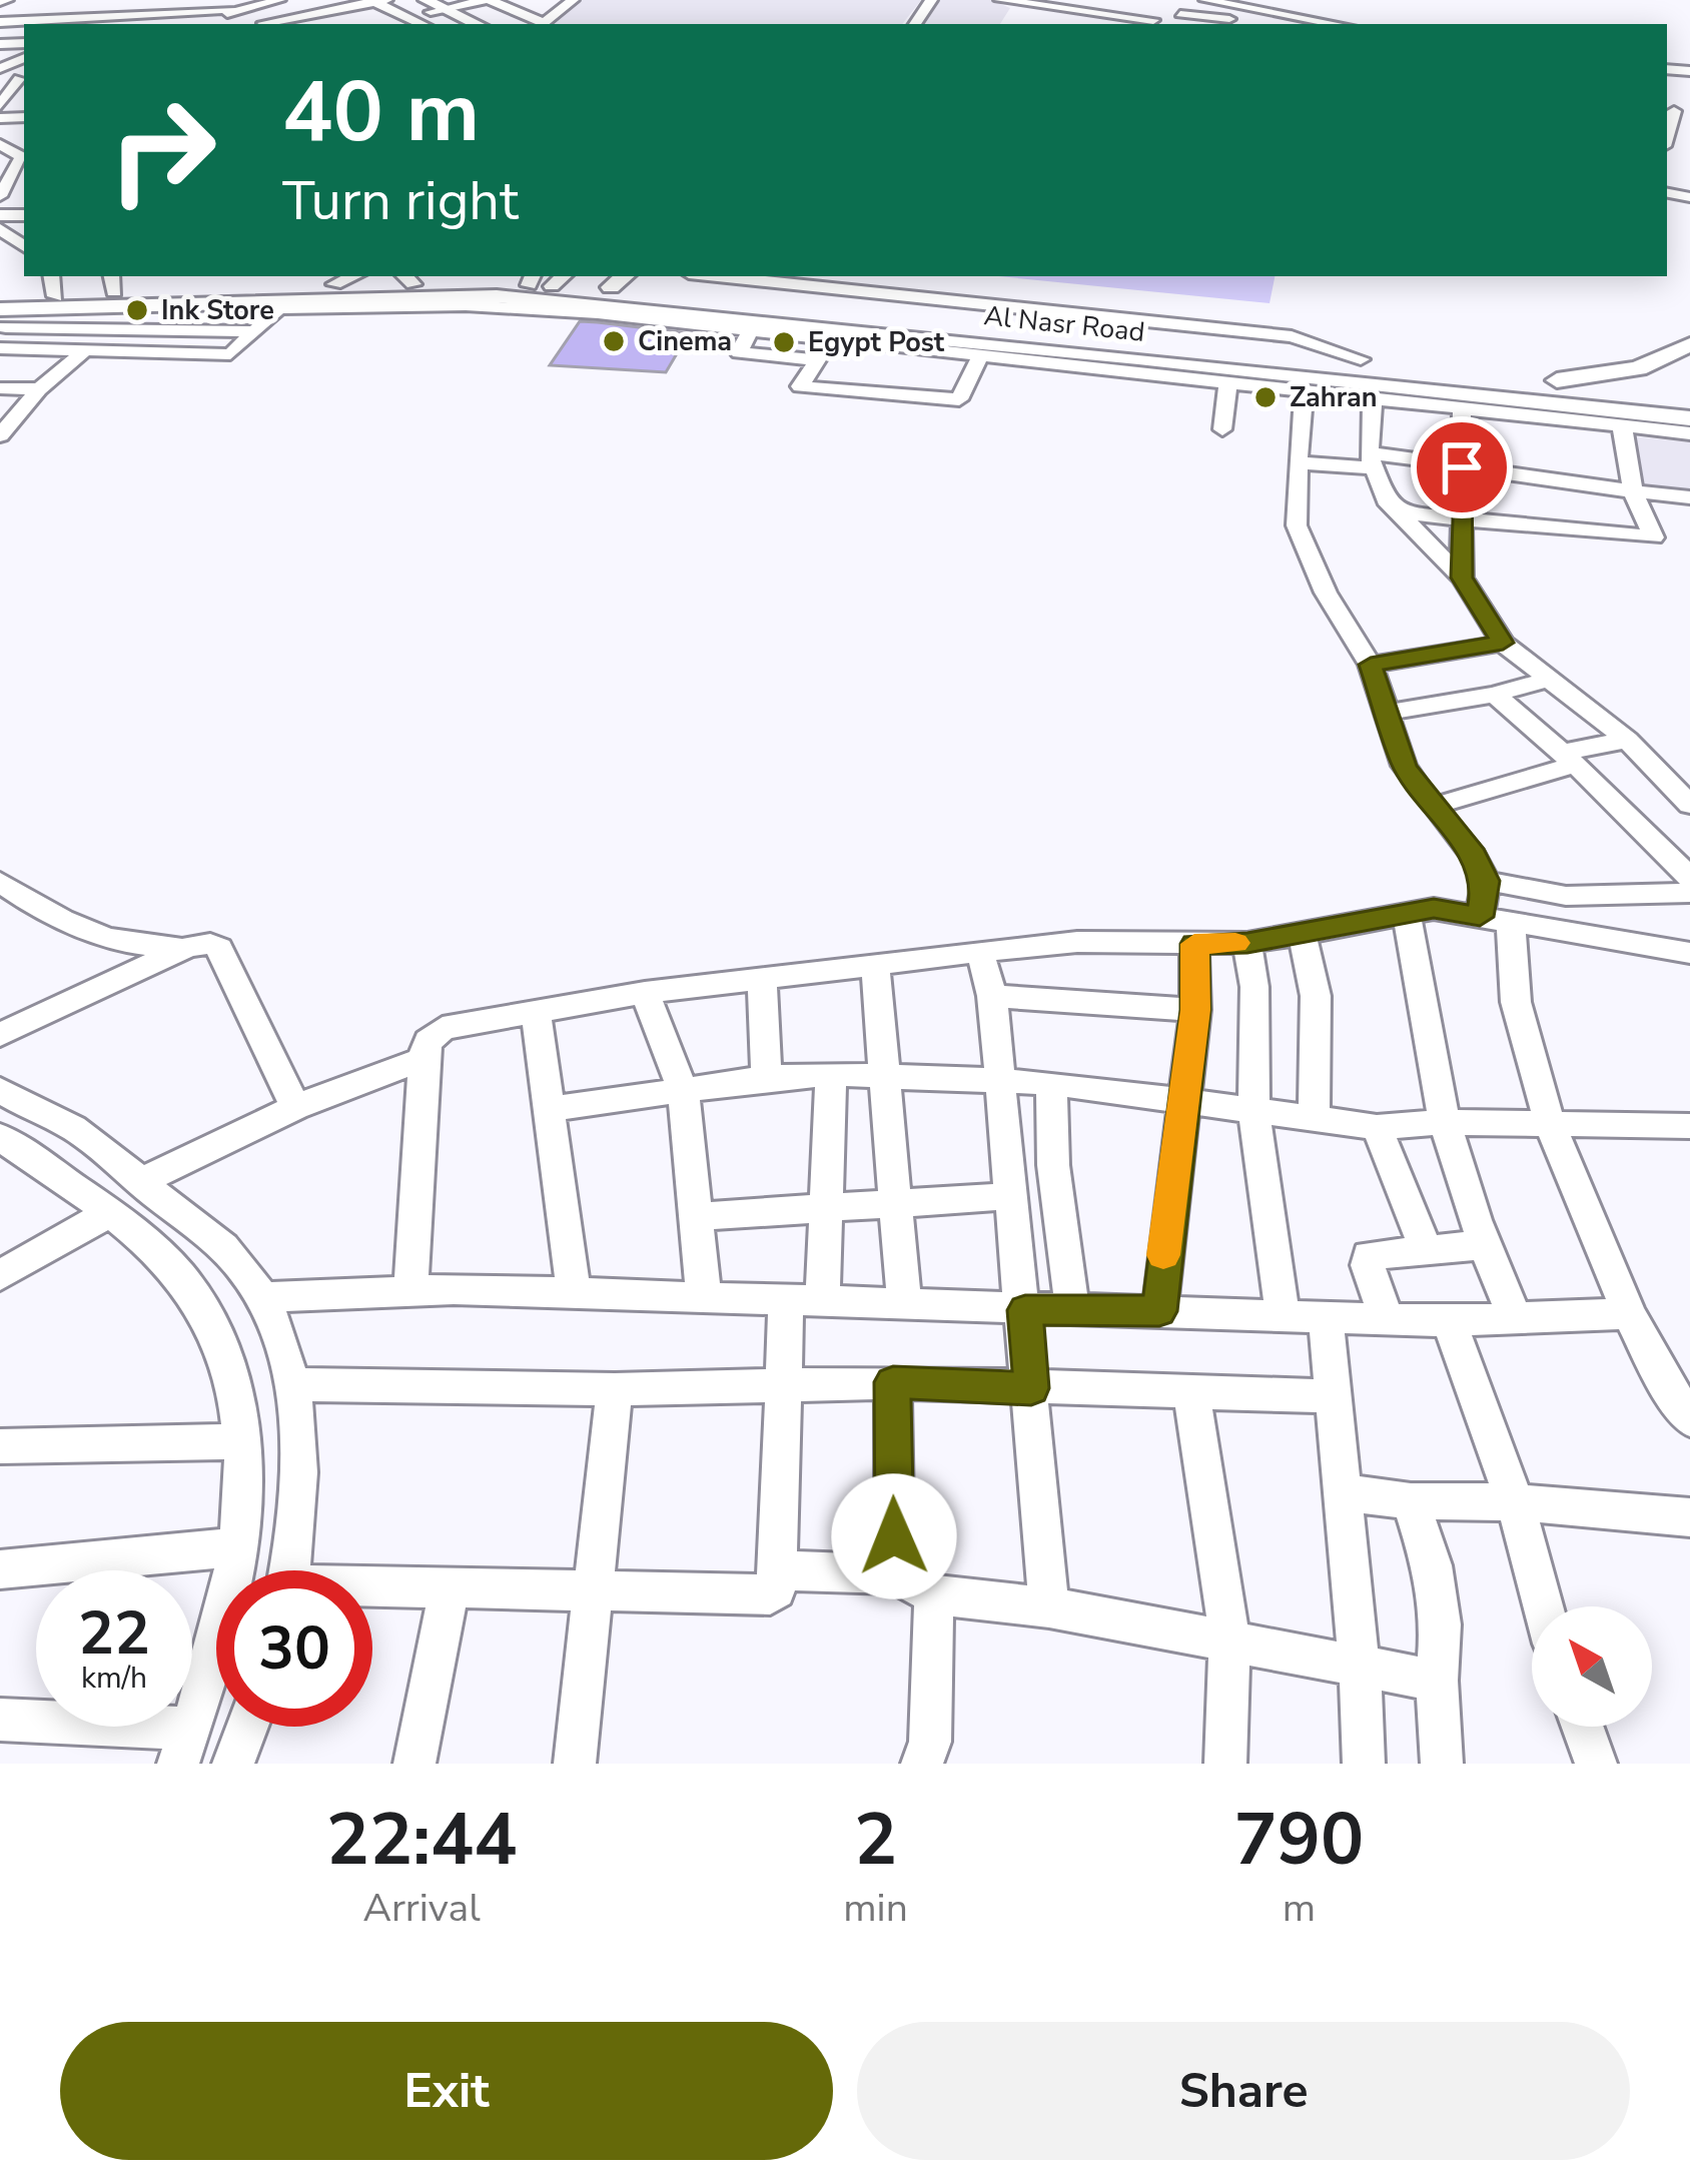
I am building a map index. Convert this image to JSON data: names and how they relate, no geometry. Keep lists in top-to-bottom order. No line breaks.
{"streets":{"main road":["Al Nasr Road"]},"places":["Ink Store","Cinema","Egypt Post","Zahran"],"north":"top left","page":{"turn":["40 m","Turn right"],"speed":"22 km/h","limit":"30","eta":["22:44","Arrival","2","min","790","m"],"buttons":["Exit","Share"]}}
